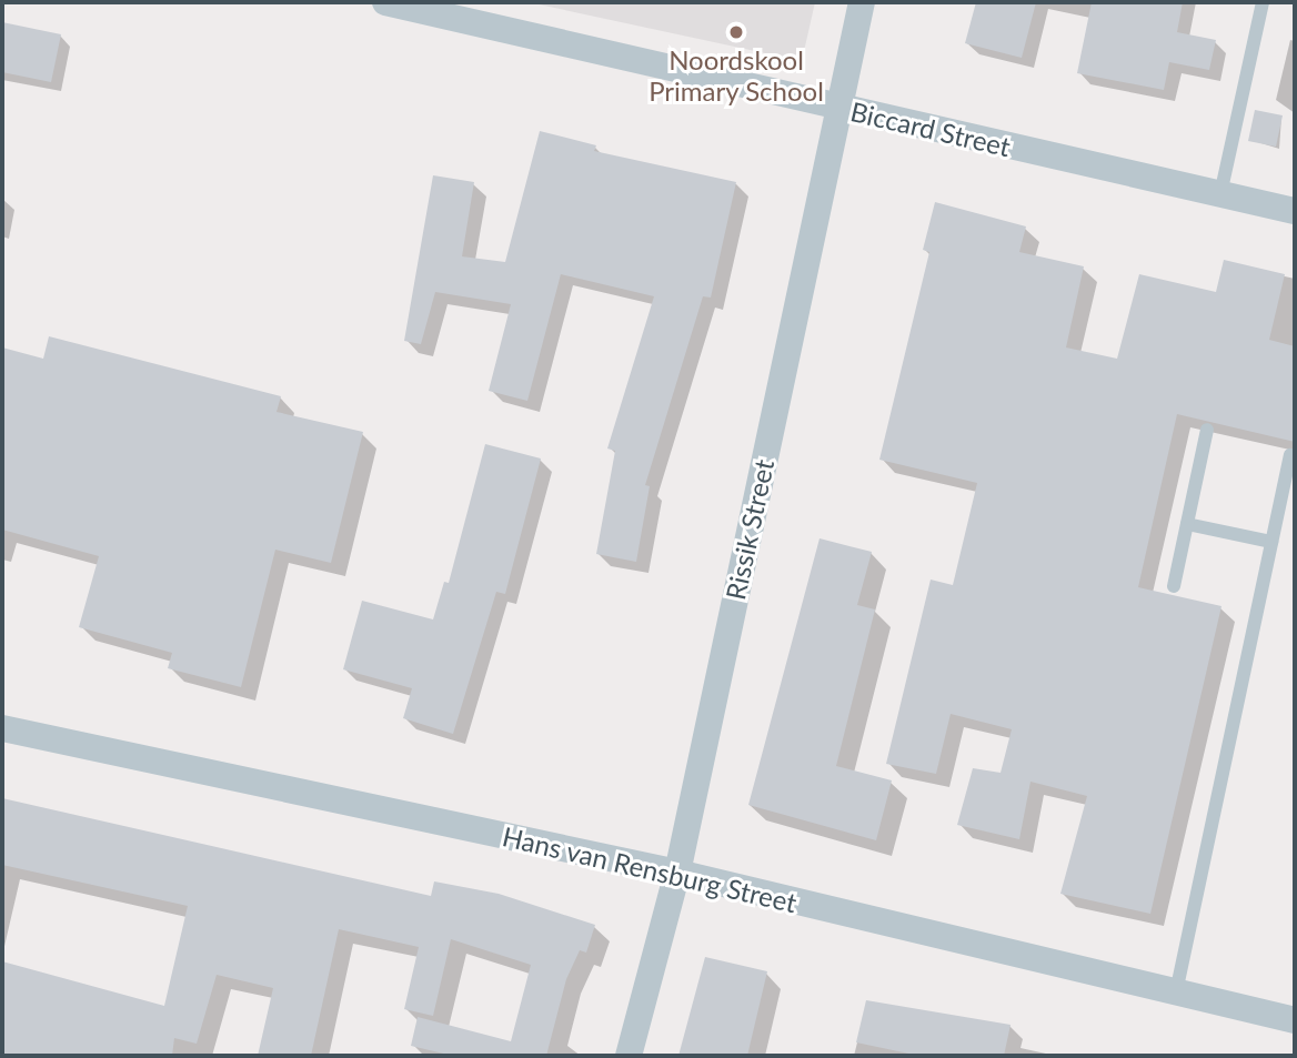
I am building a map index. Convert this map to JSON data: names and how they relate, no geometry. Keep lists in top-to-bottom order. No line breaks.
{"streets":{"street":["Biccard Street","Rissik Street","Hans van Rensburg Street"]},"crossings":[["Biccard Street","Rissik Street"],["Rissik Street","Hans van Rensburg Street"]],"places":["Noordskool Primary School"]}
